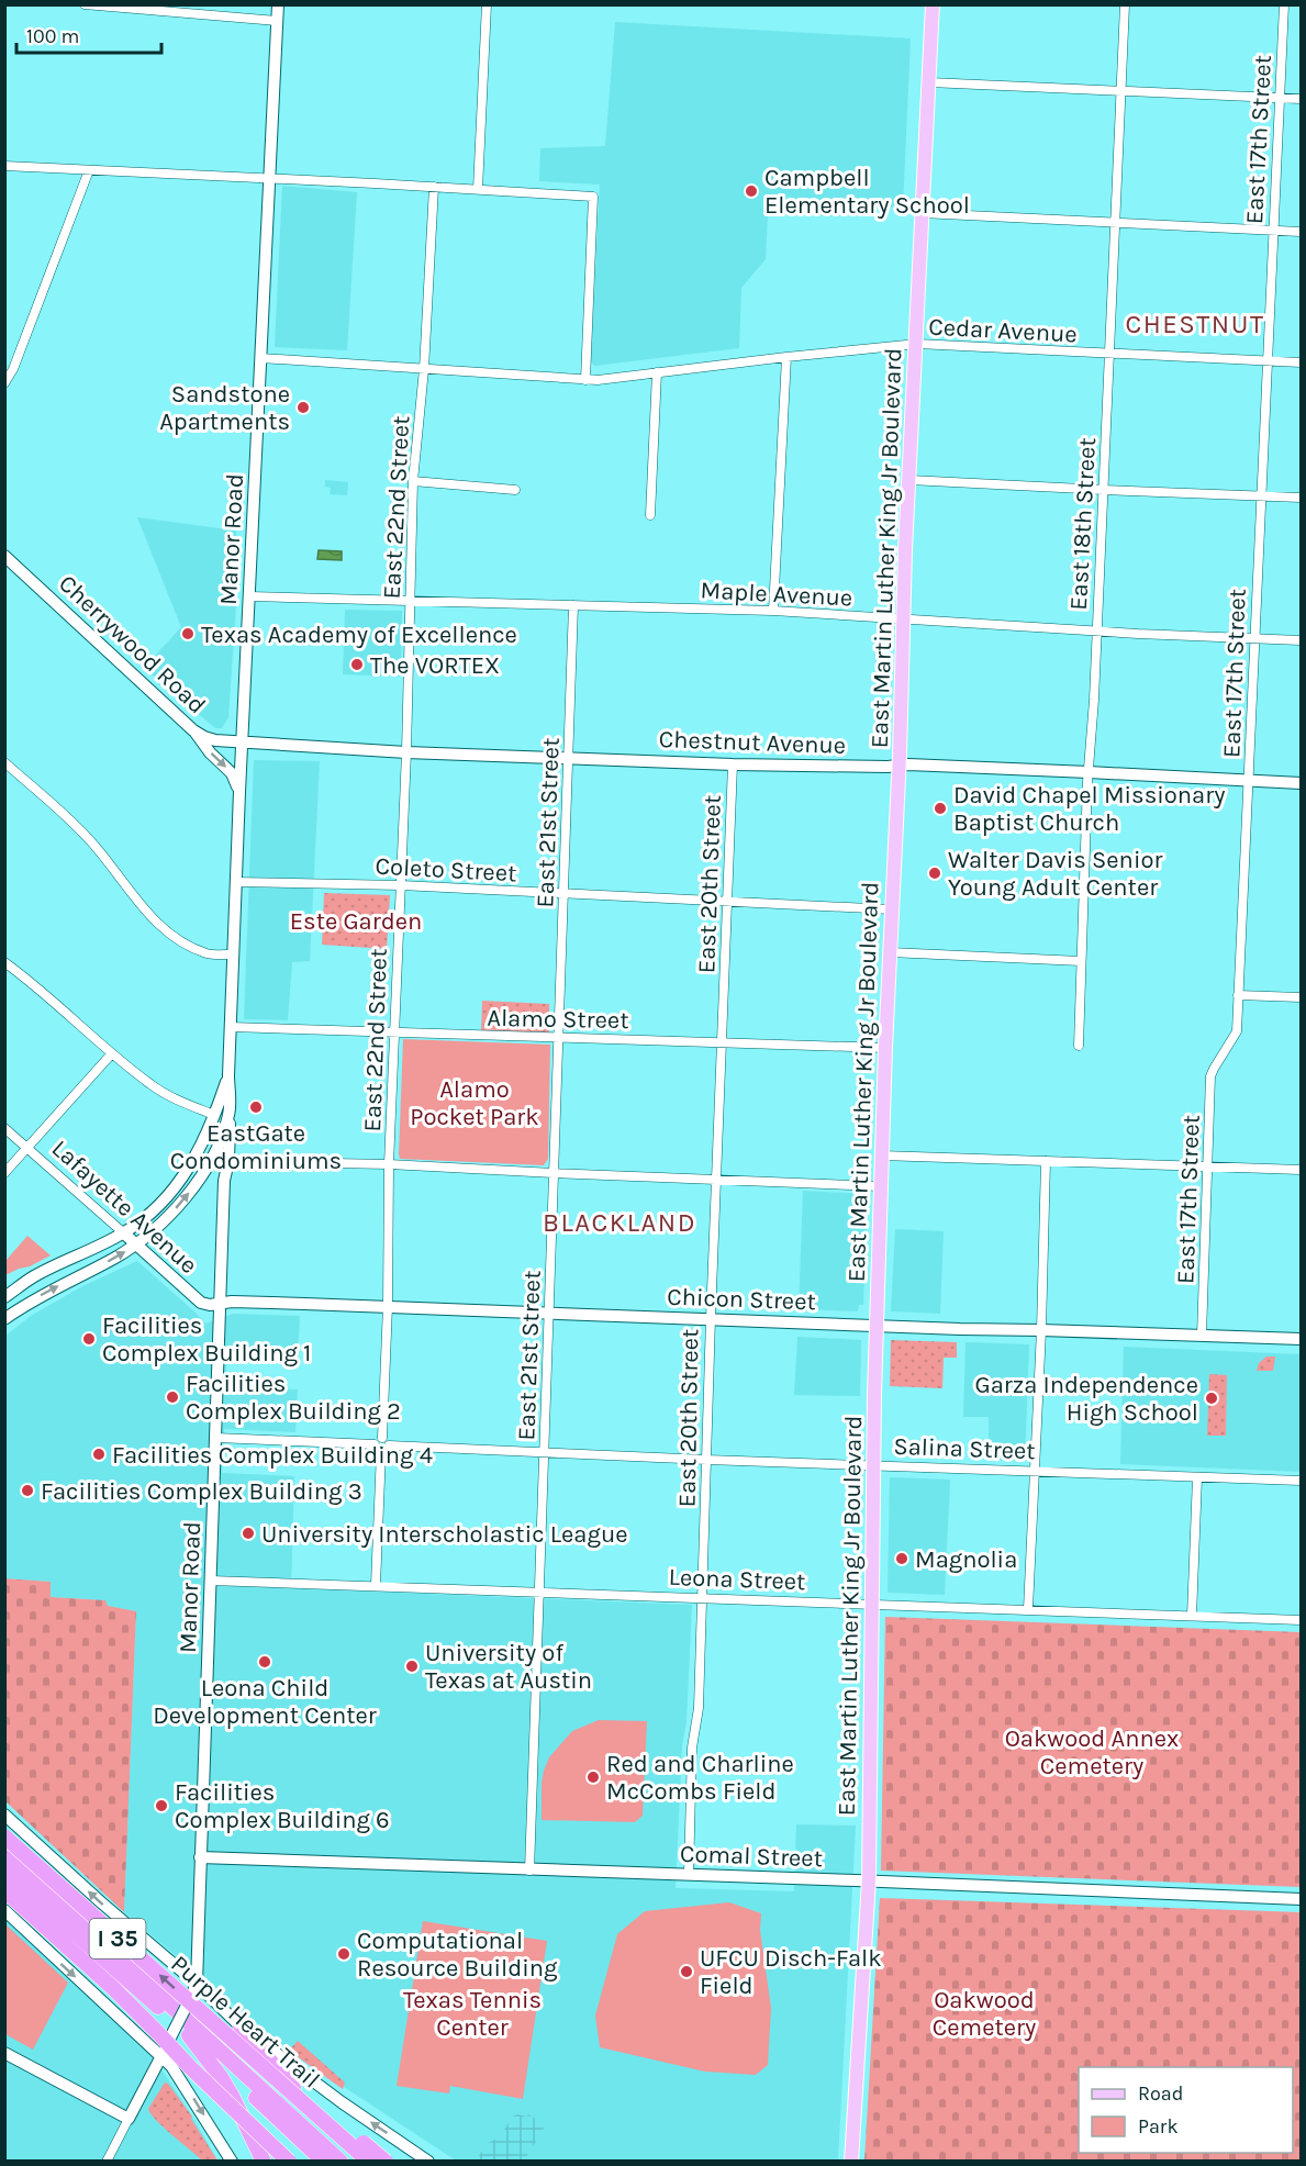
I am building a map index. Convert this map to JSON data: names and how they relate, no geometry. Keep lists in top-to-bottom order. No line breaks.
{"streets":{"highway":["I 35","Purple Heart Trail"],"main road":["East Martin Luther King Jr Boulevard"],"street":["East 17th Street","Cedar Avenue","East 22nd Street","East 18th Street","Manor Road","Maple Avenue","Cherrywood Road","Chestnut Avenue","East 21st Street","Coleto Street","East 20th Street","Alamo Street","Lafayette Avenue","Chicon Street","Salina Street","Leona Street","Comal Street"]},"crossings":[["East 17th Street","Cedar Avenue"],["East 17th Street","Maple Avenue"],["East 17th Street","Chestnut Avenue"],["East 17th Street","Chicon Street"],["Cedar Avenue","East 22nd Street"],["Cedar Avenue","East 18th Street"],["Cedar Avenue","Manor Road"],["Cedar Avenue","East Martin Luther King Jr Boulevard"],["East 22nd Street","Maple Avenue"],["East 22nd Street","Chestnut Avenue"],["East 22nd Street","Coleto Street"],["East 22nd Street","Alamo Street"],["East 22nd Street","Chicon Street"],["East 22nd Street","Salina Street"],["East 18th Street","Maple Avenue"],["East 18th Street","Chestnut Avenue"],["Manor Road","Maple Avenue"],["Manor Road","Cherrywood Road"],["Manor Road","Chestnut Avenue"],["Manor Road","Coleto Street"],["Manor Road","Alamo Street"],["Manor Road","Lafayette Avenue"],["Manor Road","Chicon Street"],["Manor Road","Salina Street"],["Manor Road","Leona Street"],["Manor Road","Comal Street"],["East Martin Luther King Jr Boulevard","Maple Avenue"],["East Martin Luther King Jr Boulevard","Chestnut Avenue"],["East Martin Luther King Jr Boulevard","Coleto Street"],["East Martin Luther King Jr Boulevard","Alamo Street"],["East Martin Luther King Jr Boulevard","Chicon Street"],["East Martin Luther King Jr Boulevard","Salina Street"],["East Martin Luther King Jr Boulevard","Leona Street"],["East Martin Luther King Jr Boulevard","Comal Street"],["Maple Avenue","East 21st Street"],["Cherrywood Road","Chestnut Avenue"],["Chestnut Avenue","East 21st Street"],["Chestnut Avenue","East 20th Street"],["East 21st Street","Coleto Street"],["East 21st Street","Alamo Street"],["East 21st Street","Chicon Street"],["East 21st Street","Salina Street"],["East 21st Street","Leona Street"],["East 21st Street","Comal Street"],["Coleto Street","East 20th Street"],["East 20th Street","Alamo Street"],["East 20th Street","Chicon Street"],["East 20th Street","Salina Street"],["East 20th Street","Leona Street"],["East 20th Street","Comal Street"],["Lafayette Avenue","Chicon Street"]],"districts":["CHESTNUT","BLACKLAND"],"parks":["Este Garden","Alamo Pocket Park","Oakwood Annex Cemetery","Texas Tennis Center","Oakwood Cemetery"],"places":["Campbell Elementary School","Sandstone Apartments","Texas Academy of Excellence","The VORTEX","David Chapel Missionary Baptist Church","Walter Davis Senior Young Adult Center","EastGate Condominiums","Facilities Complex Building 1","Facilities Complex Building 2","Garza Independence High School","Facilities Complex Building 4","Facilities Complex Building 3","University Interscholastic League","Magnolia","Leona Child Development Center","University of Texas at Austin","Red and Charline McCombs Field","Facilities Complex Building 6","Computational Resource Building","UFCU Disch-Falk Field"],"legend":["Road","Park"],"scale_bar":"100 m"}
